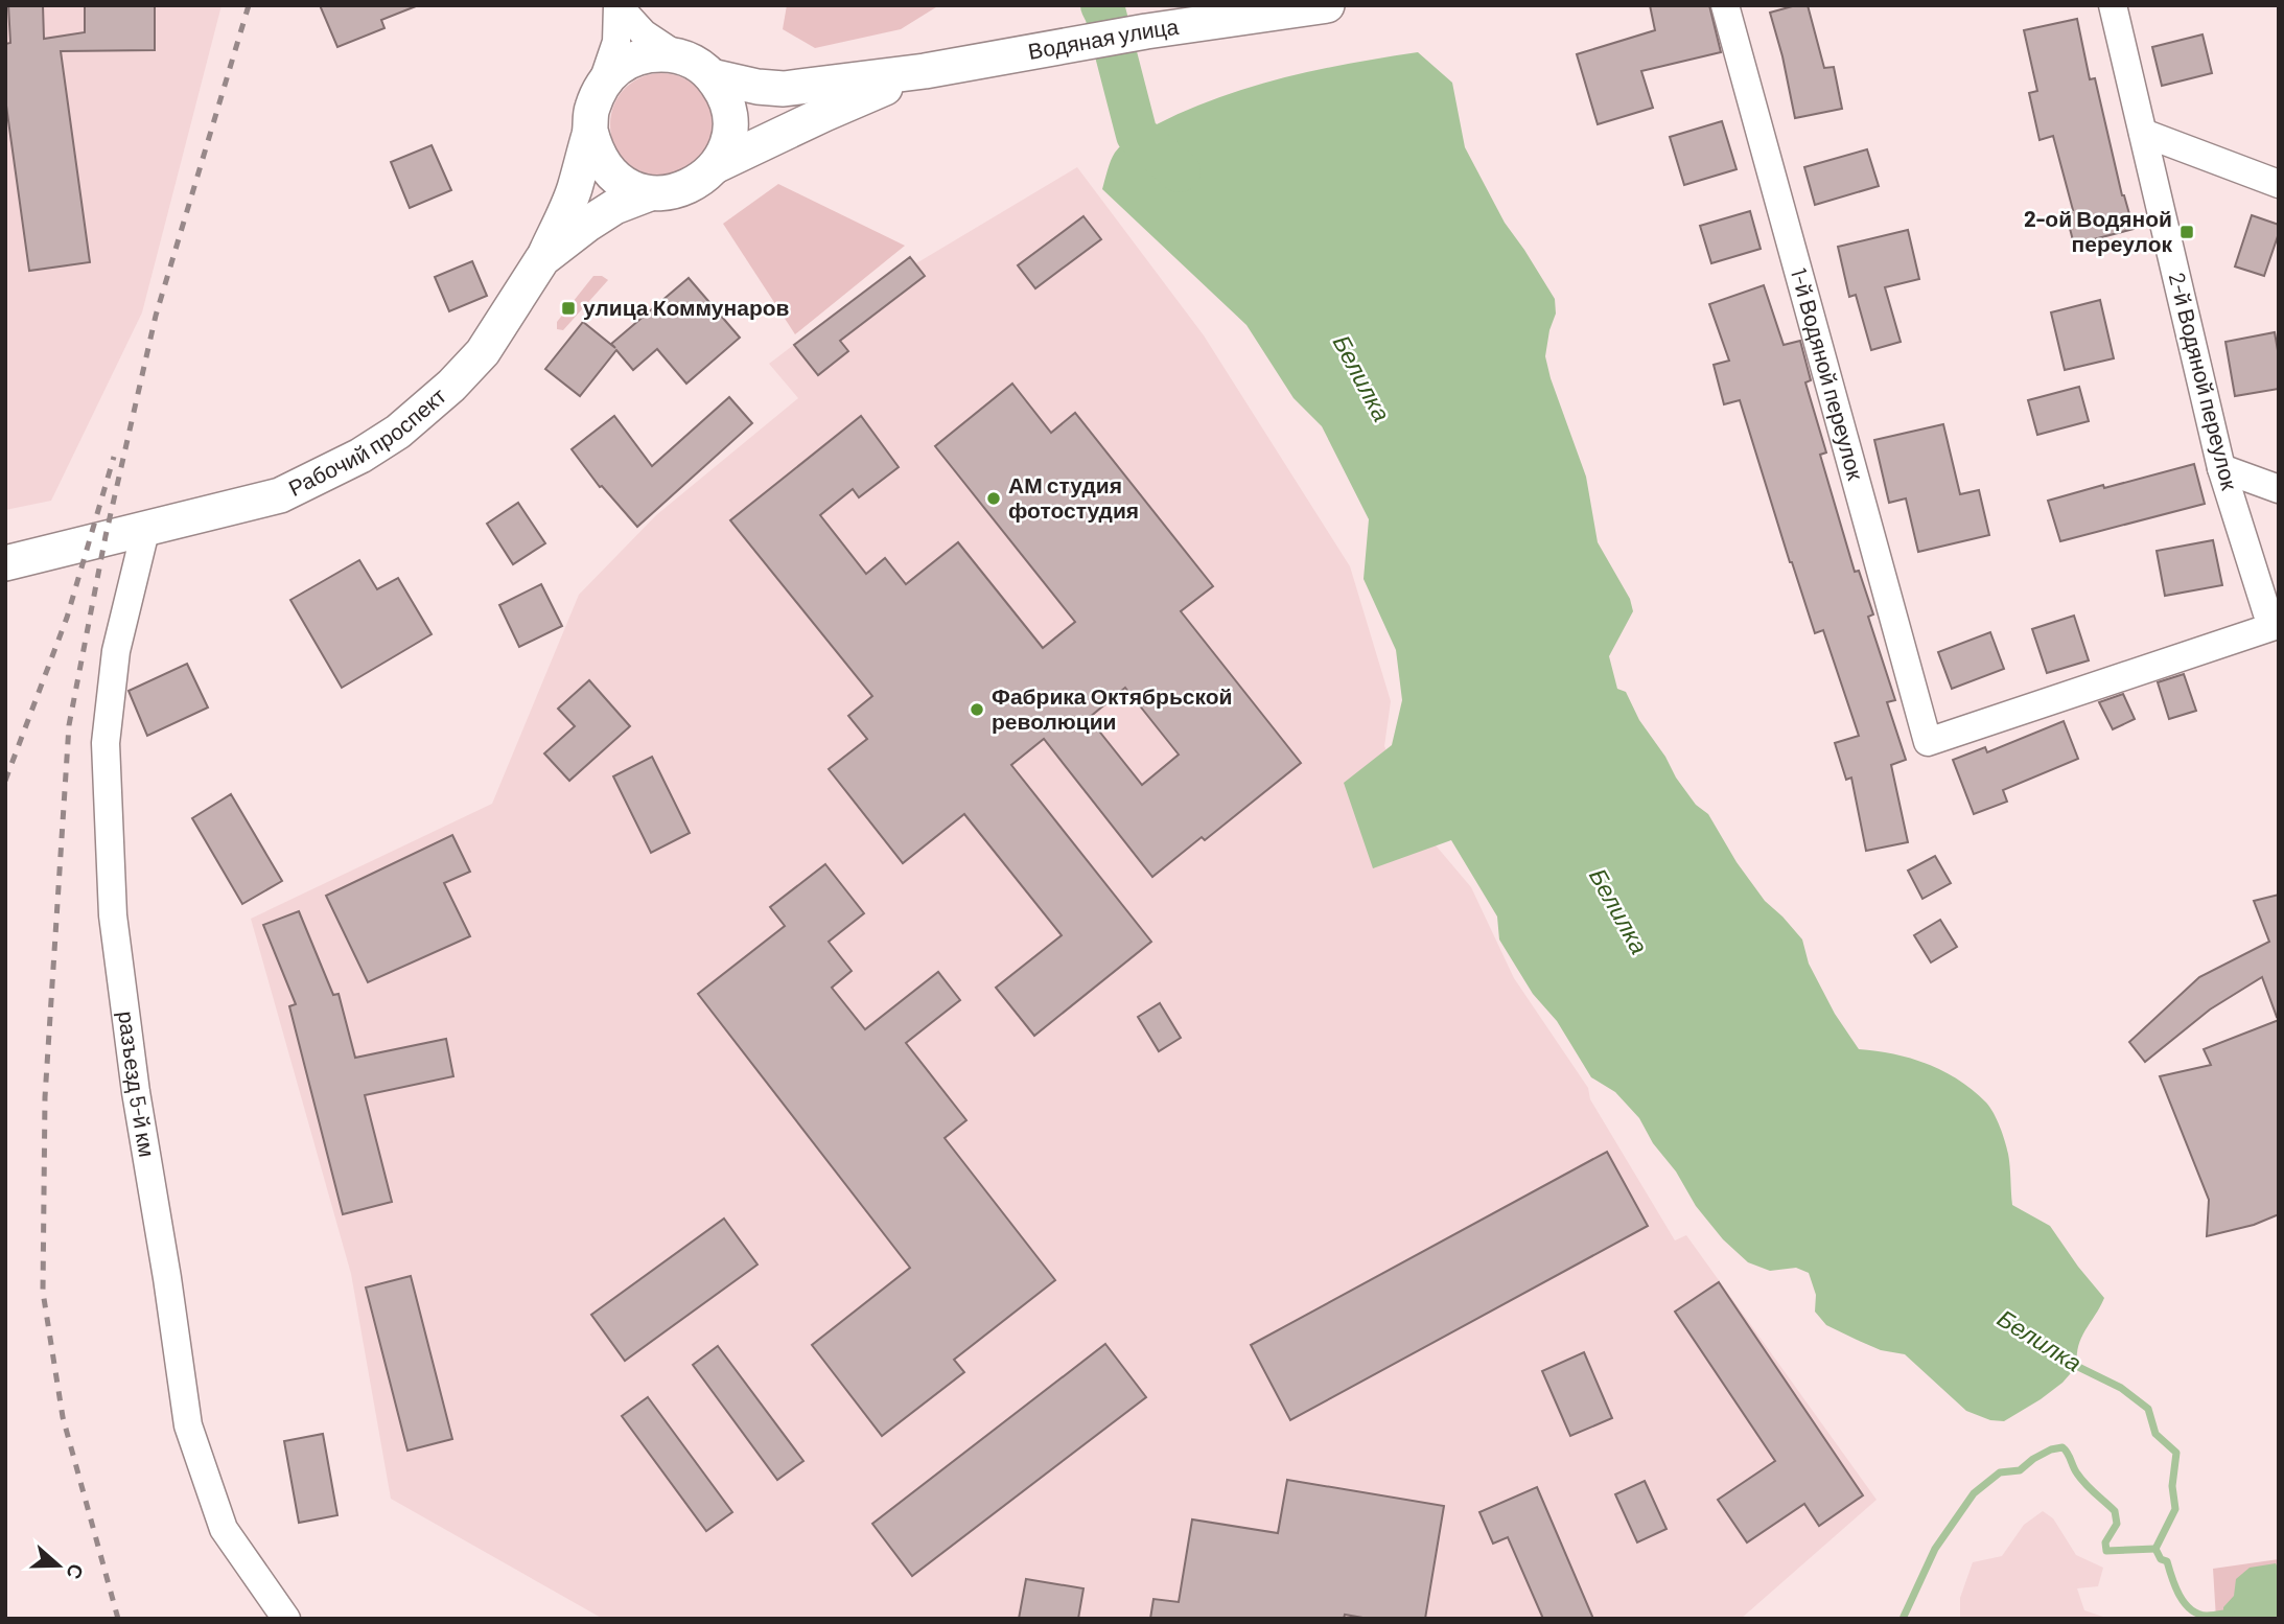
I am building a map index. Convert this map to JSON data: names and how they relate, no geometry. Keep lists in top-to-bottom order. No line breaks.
{"streets":{"street":["Водяная улица","1-й Водяной переулок","2-й Водяной переулок","Рабочий проспект","разъезд 5-й км"]},"crossings":[["1-й Водяной переулок","2-й Водяной переулок"],["Рабочий проспект","разъезд 5-й км"]],"water":["Белилка"],"places":{"transit":["2-ой Водяной переулок","улица Коммунаров"],"other":["АМ студия фотостудия","Фабрика Октябрьской революции"]},"north":"right"}
